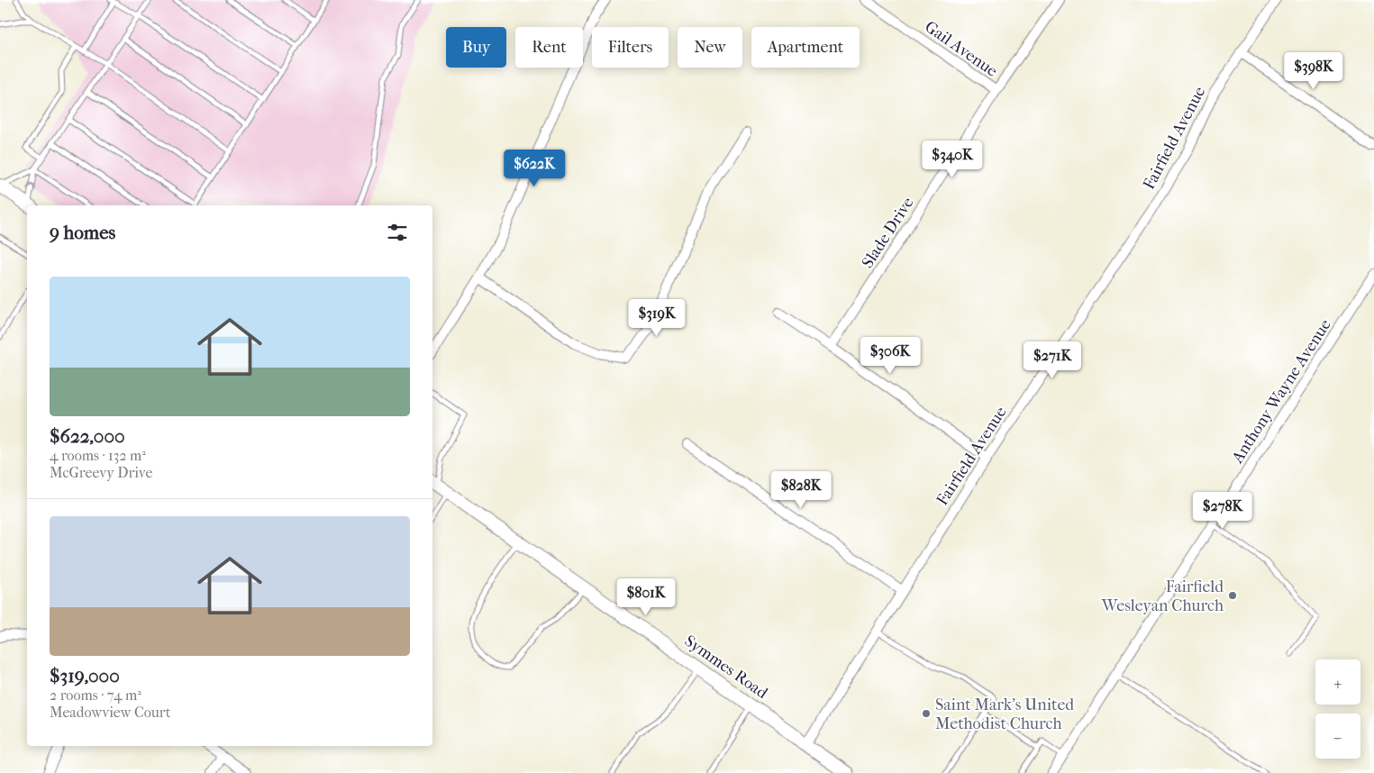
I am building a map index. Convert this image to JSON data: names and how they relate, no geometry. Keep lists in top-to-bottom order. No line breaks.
{"streets":{"main road":["Symmes Road"],"street":["Gail Avenue","Fairfield Avenue","Slade Drive","Anthony Wayne Avenue"]},"crossings":[["Gail Avenue","Slade Drive"],["Fairfield Avenue","Symmes Road"]],"places":["Fairfield Wesleyan Church","Saint Mark’s United Methodist Church"],"page":{"chip":["Buy","Rent","Filters","New","Apartment"],"price":["$398K","$340K","$622K","$319K","$306K","$271K","$828K","$278K","$801K"],"heading":"9 homes","list":[{"name":"$622,000","note":"4 rooms · 132 m² · McGreevy Drive"},{"name":"$319,000","note":"2 rooms · 74 m² · Meadowview Court"}],"map_buttons":["+","−"]}}
